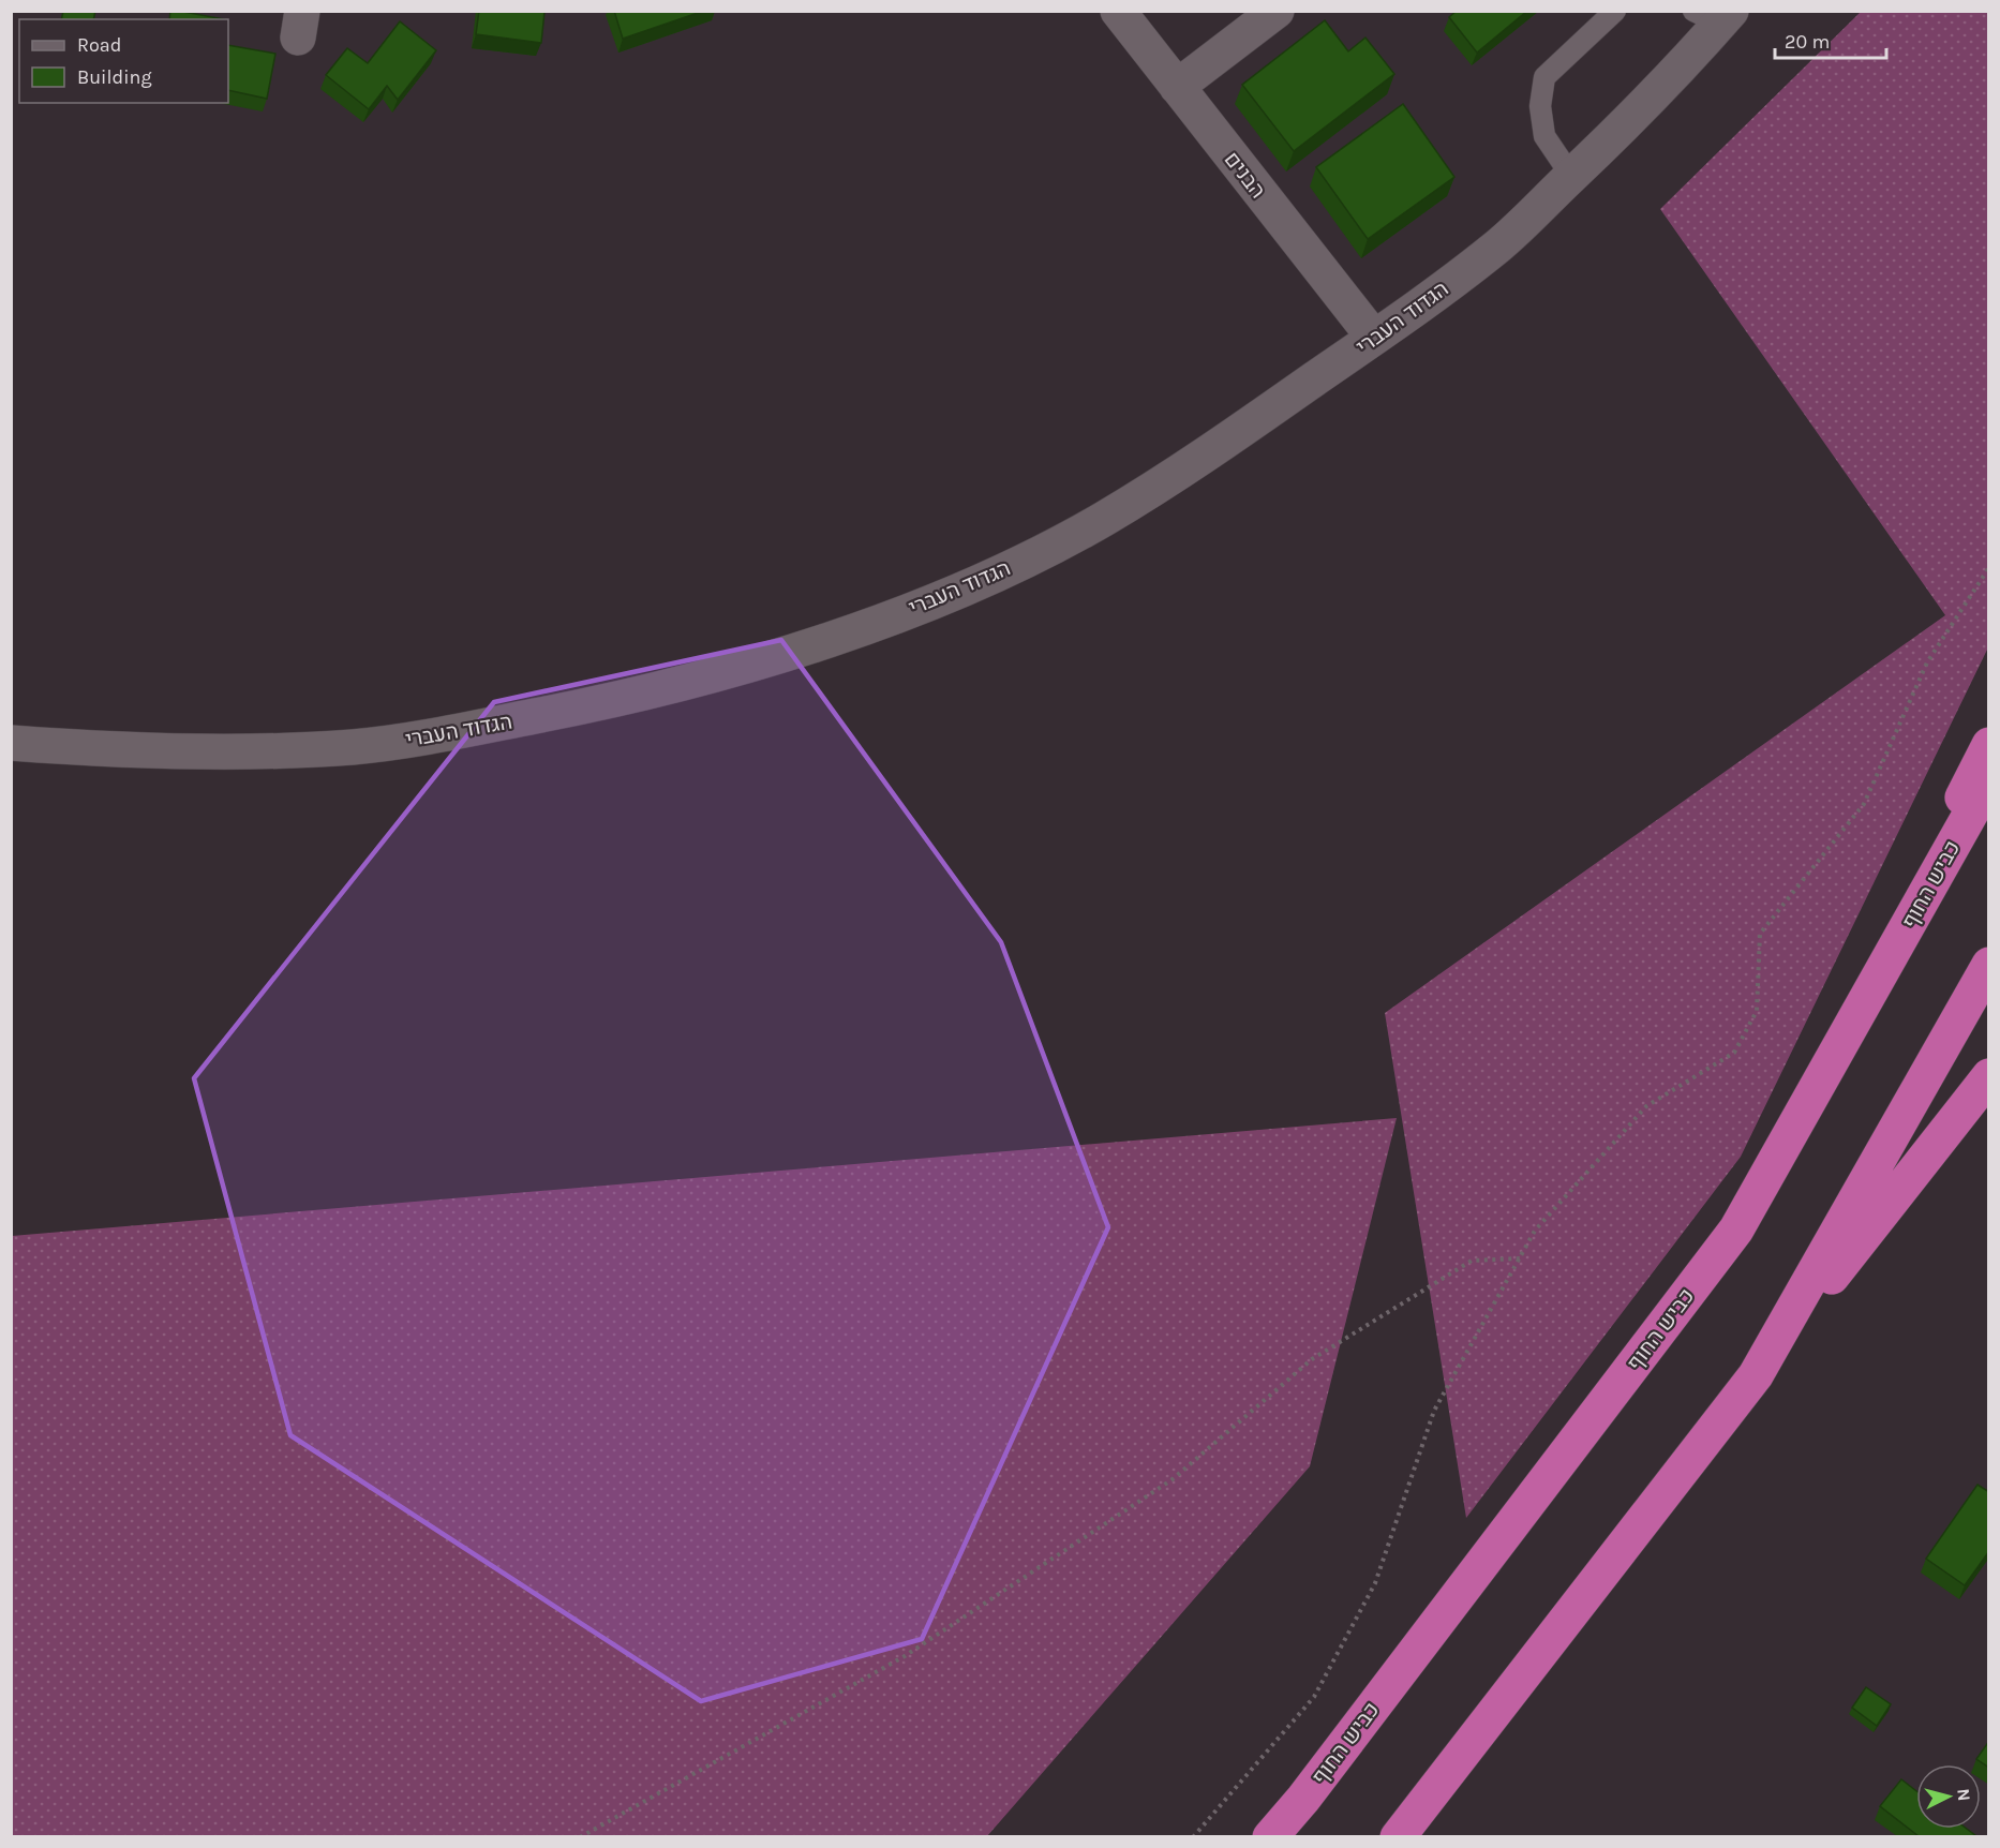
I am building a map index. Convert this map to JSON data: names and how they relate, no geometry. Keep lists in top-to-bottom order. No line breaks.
{"streets":{"highway":["כביש החוף"],"street":["הבנים","הגדוד העברי"]},"crossings":[["הבנים","הגדוד העברי"]],"legend":["Road","Building"],"scale_bar":"20 m","north":"right"}
